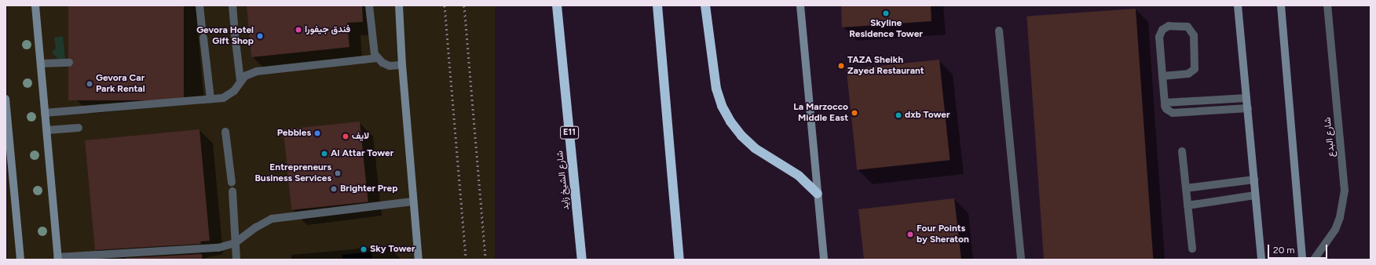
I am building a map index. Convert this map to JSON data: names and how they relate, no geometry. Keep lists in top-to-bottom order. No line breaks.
{"streets":{"highway":["E11","شارع الشيخ زايد"],"lane":["شارع البدع"]},"places":["Skyline Residence Tower","فندق جيفورا","Gevora Hotel Gift Shop","TAZA Sheikh Zayed Restaurant","Gevora Car Park Rental","La Marzocco Middle East","dxb Tower","Pebbles","لايف","Al Attar Tower","Entrepreneurs Business Services","Brighter Prep","Four Points by Sheraton","Sky Tower"],"scale_bar":"20 m"}
